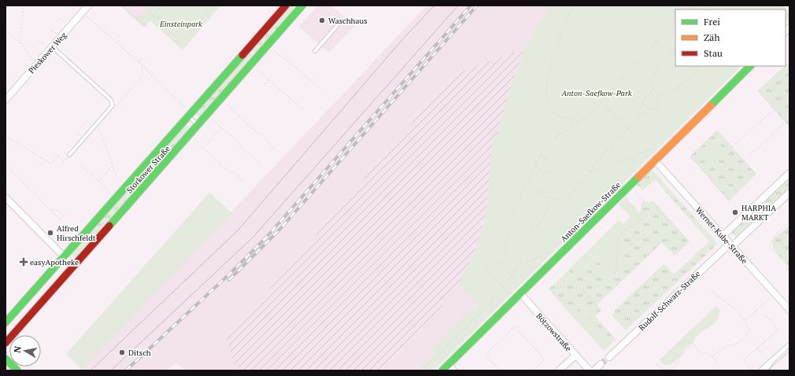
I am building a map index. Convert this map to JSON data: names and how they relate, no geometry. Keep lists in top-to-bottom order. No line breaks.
{"streets":{"street":["Pieskower Weg","Storkower Straße","Anton-Saefkow-Straße","Werner-Kube-Straße","Rudolf-Schwarz-Straße","Bötzowstraße"]},"crossings":[["Anton-Saefkow-Straße","Werner-Kube-Straße"],["Anton-Saefkow-Straße","Bötzowstraße"],["Werner-Kube-Straße","Rudolf-Schwarz-Straße"]],"parks":["Einsteinpark","Anton-Saefkow-Park"],"places":{"other":["Waschhaus","HARPHIA MARKT","Alfred Hirschfeldt","Ditsch"],"health":["easyApotheke"]},"legend":["Frei","Zäh","Stau"],"north":"left"}
